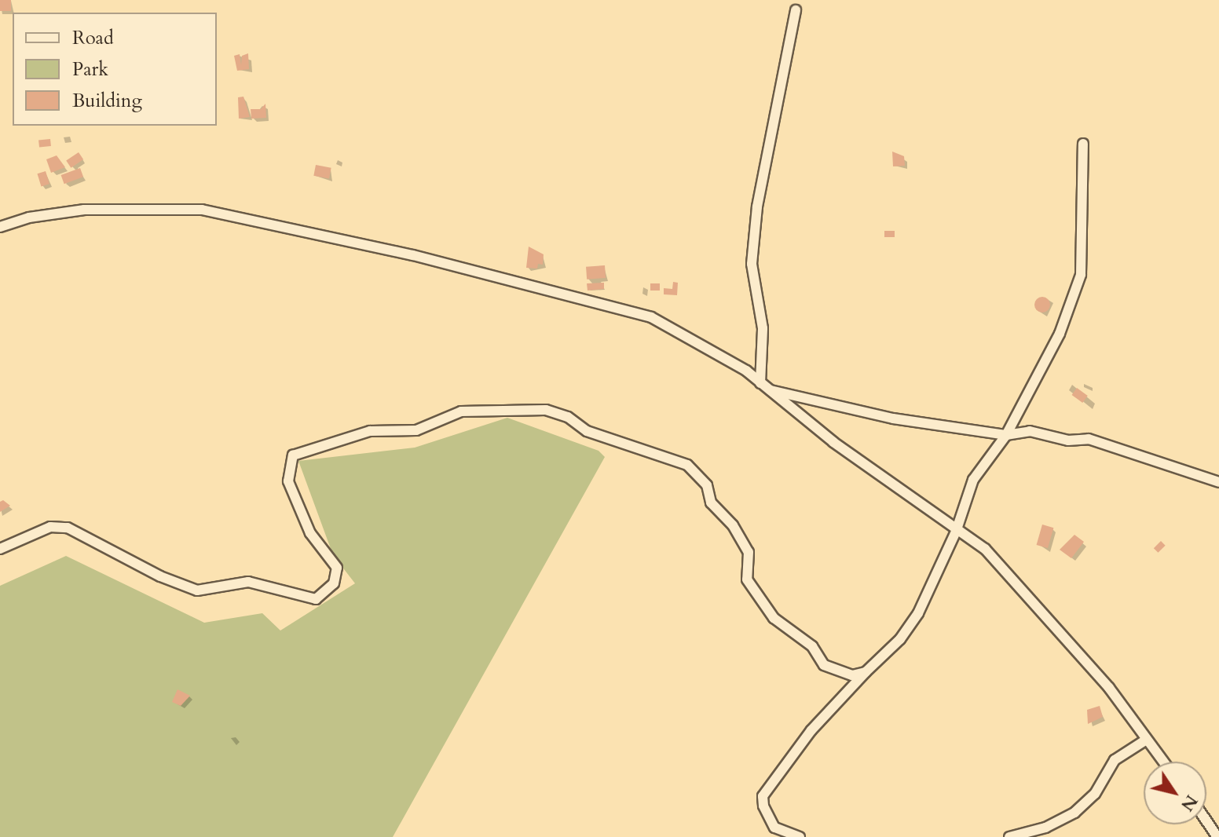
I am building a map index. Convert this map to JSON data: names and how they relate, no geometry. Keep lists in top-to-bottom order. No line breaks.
{"legend":["Road","Park","Building"],"north":"bottom right"}
